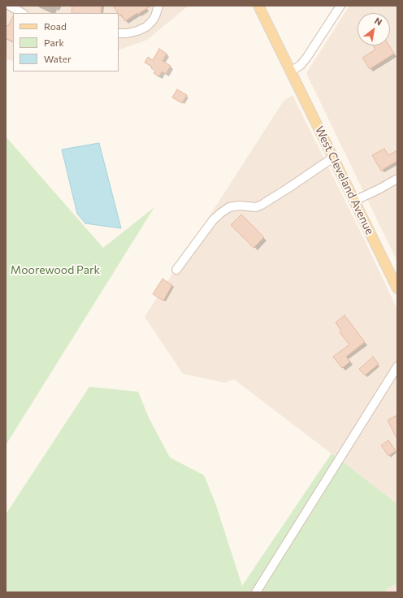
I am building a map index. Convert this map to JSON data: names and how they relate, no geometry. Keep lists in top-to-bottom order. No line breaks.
{"streets":{"main road":["West Cleveland Avenue"]},"parks":["Moorewood Park"],"legend":["Road","Park","Water"],"north":"top right"}
